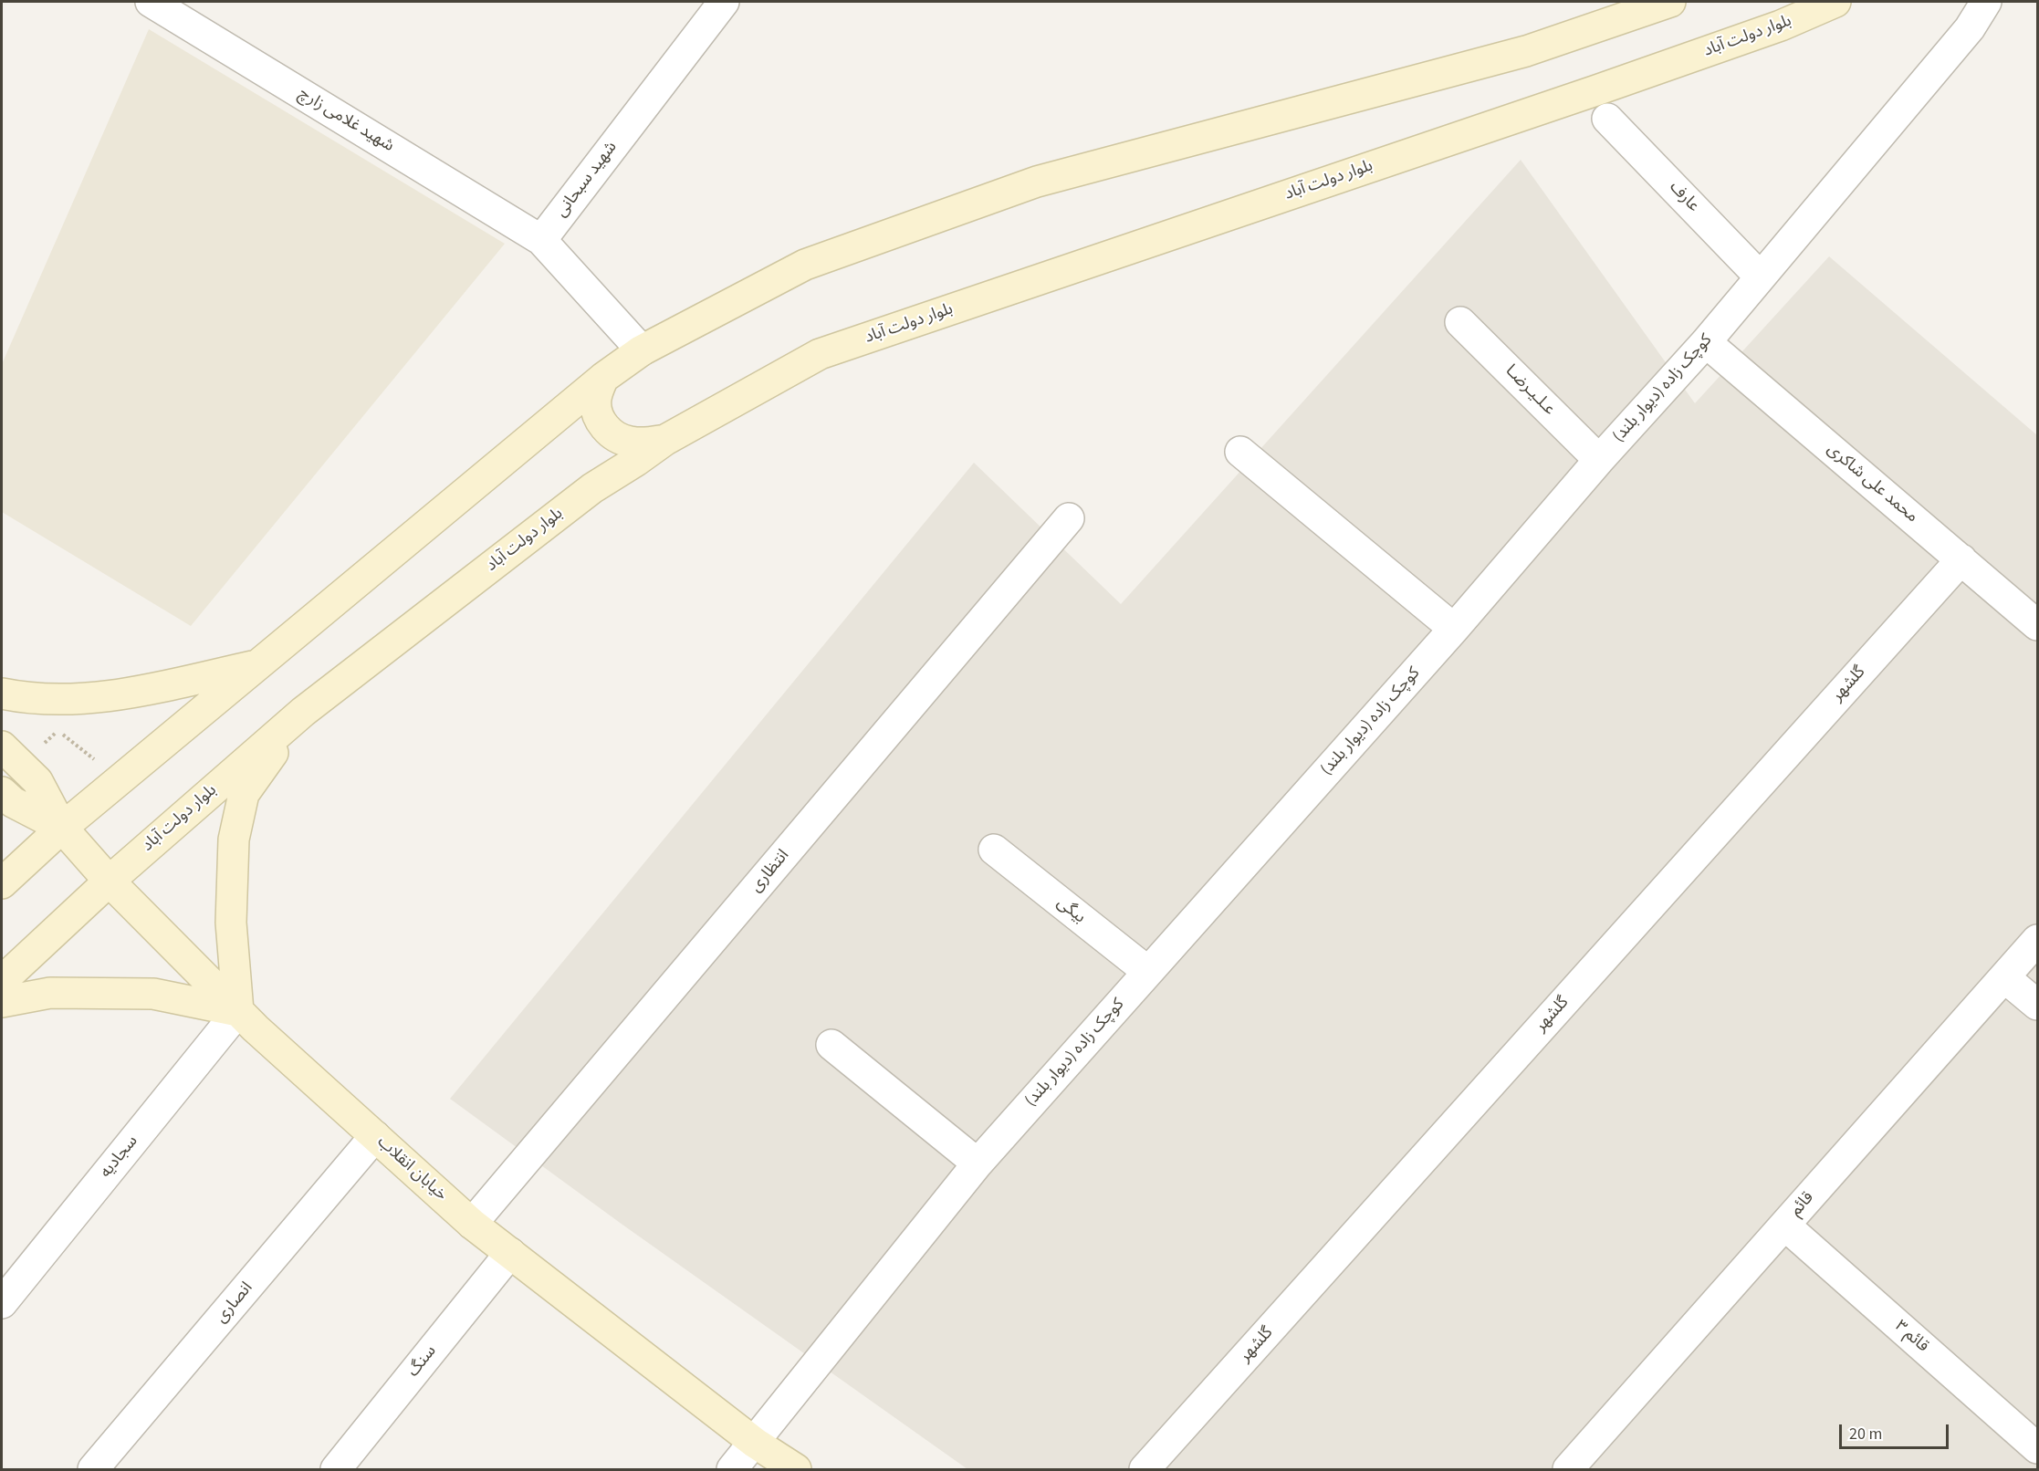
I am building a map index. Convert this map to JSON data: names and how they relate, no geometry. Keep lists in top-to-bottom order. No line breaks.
{"streets":{"main road":["بلوار دولت آباد","خیابان انقلاب"],"street":["شهید غلامی زارچ","شهید سبحانی","عارف","کوچک زاده (دیوار بلند)","عـلـیـرضـا","محمد علی شاکری","گلشهر","انتظاری","بیگی","سجادیه","قائم","انصاری","قائم ۳","سنگ"]},"crossings":[["بلوار دولت آباد","خیابان انقلاب"],["شهید غلامی زارچ","شهید سبحانی"],["عارف","کوچک زاده (دیوار بلند)"],["کوچک زاده (دیوار بلند)","عـلـیـرضـا"],["کوچک زاده (دیوار بلند)","محمد علی شاکری"],["کوچک زاده (دیوار بلند)","بیگی"],["کوچک زاده (دیوار بلند)","خیابان انقلاب"],["محمد علی شاکری","گلشهر"],["انتظاری","خیابان انقلاب"],["سجادیه","خیابان انقلاب"],["خیابان انقلاب","انصاری"],["خیابان انقلاب","سنگ"],["قائم","قائم ۳"]],"scale_bar":"20 m"}
